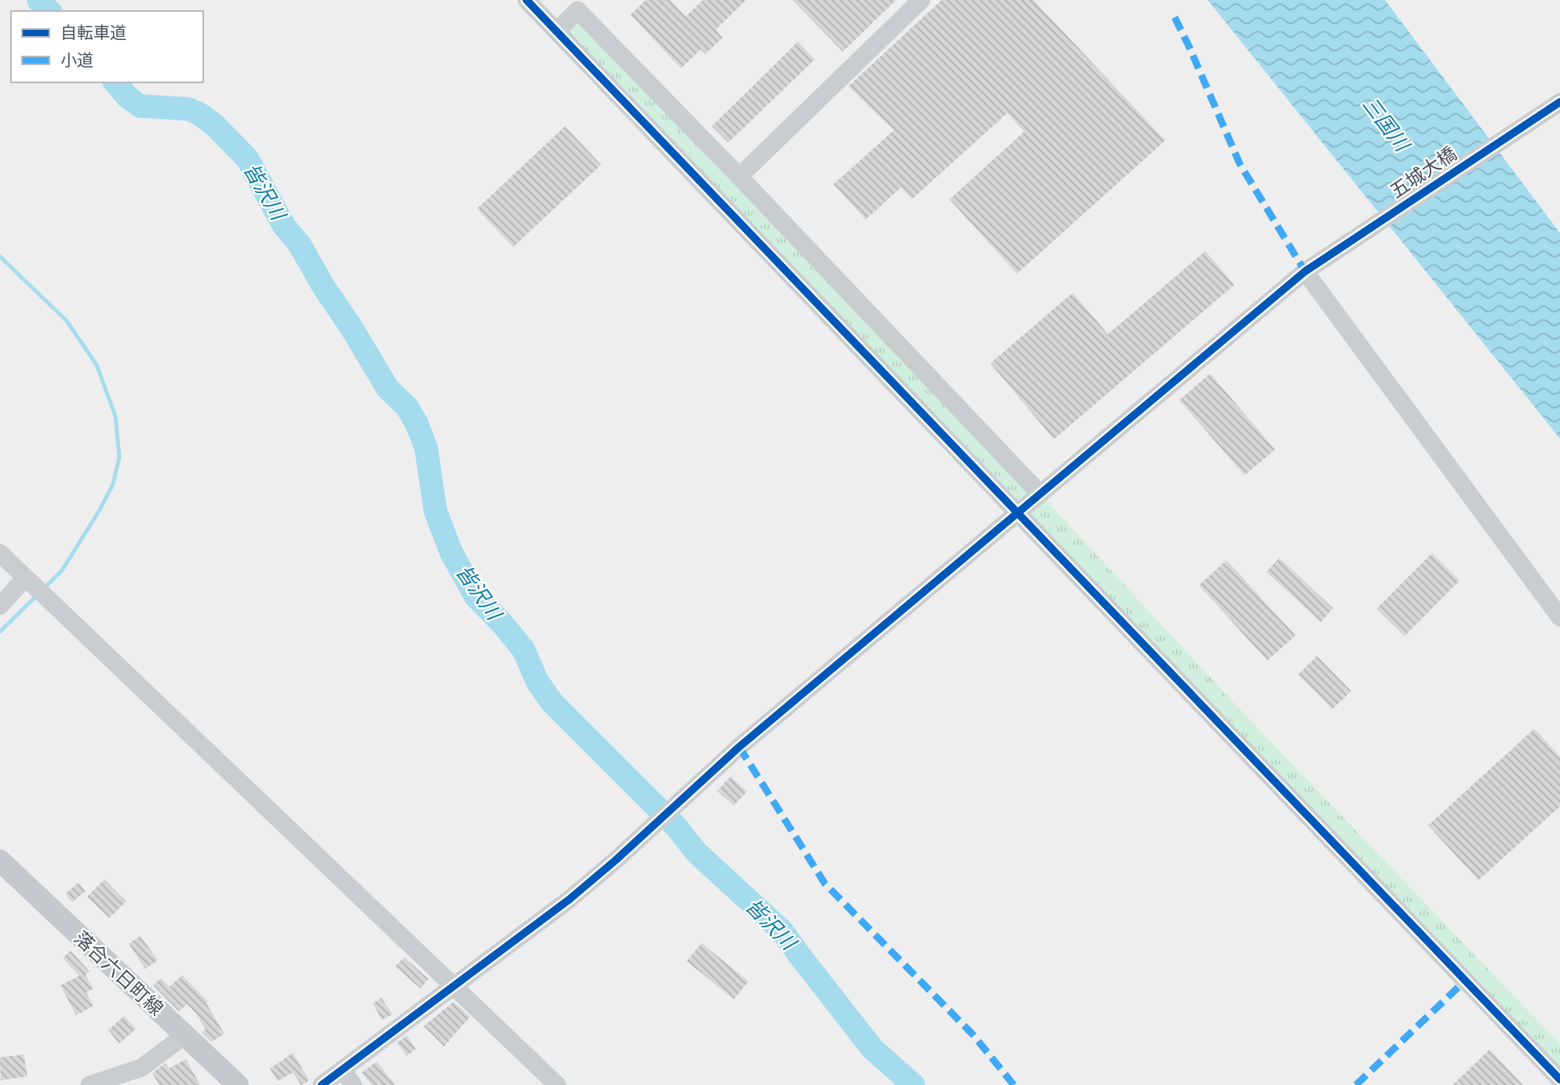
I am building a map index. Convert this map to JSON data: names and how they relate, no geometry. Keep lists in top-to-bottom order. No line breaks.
{"streets":{"main road":["落合六日町線"],"street":["五城大橋"]},"water":["三国川","皆沢川"],"legend":["自転車道","小道"]}
